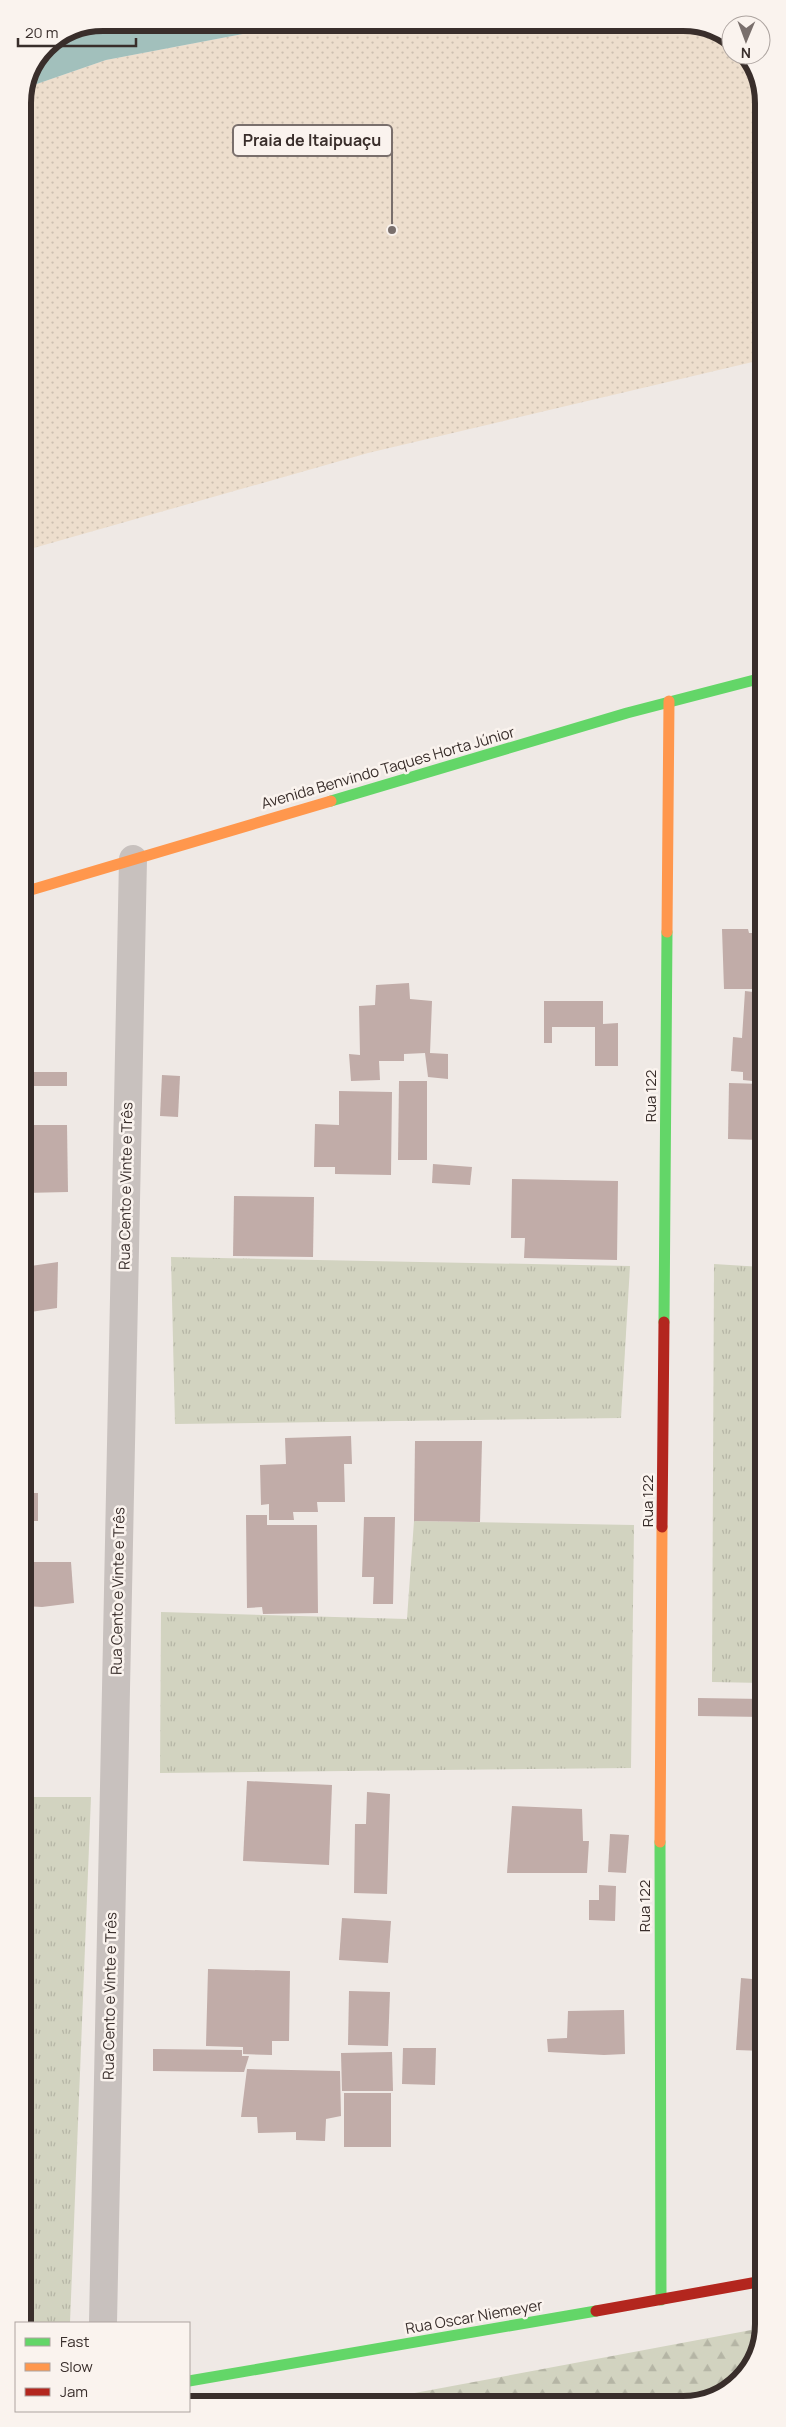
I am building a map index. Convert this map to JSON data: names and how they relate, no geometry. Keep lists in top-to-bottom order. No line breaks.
{"streets":{"street":["Avenida Benvindo Taques Horta Júnior","Rua 122","Rua Cento e Vinte e Três","Rua Oscar Niemeyer"]},"crossings":[["Avenida Benvindo Taques Horta Júnior","Rua 122"],["Avenida Benvindo Taques Horta Júnior","Rua Cento e Vinte e Três"],["Rua 122","Rua Oscar Niemeyer"]],"places":["Praia de Itaipuaçu"],"legend":["Fast","Slow","Jam"],"scale_bar":"20 m","north":"bottom"}
